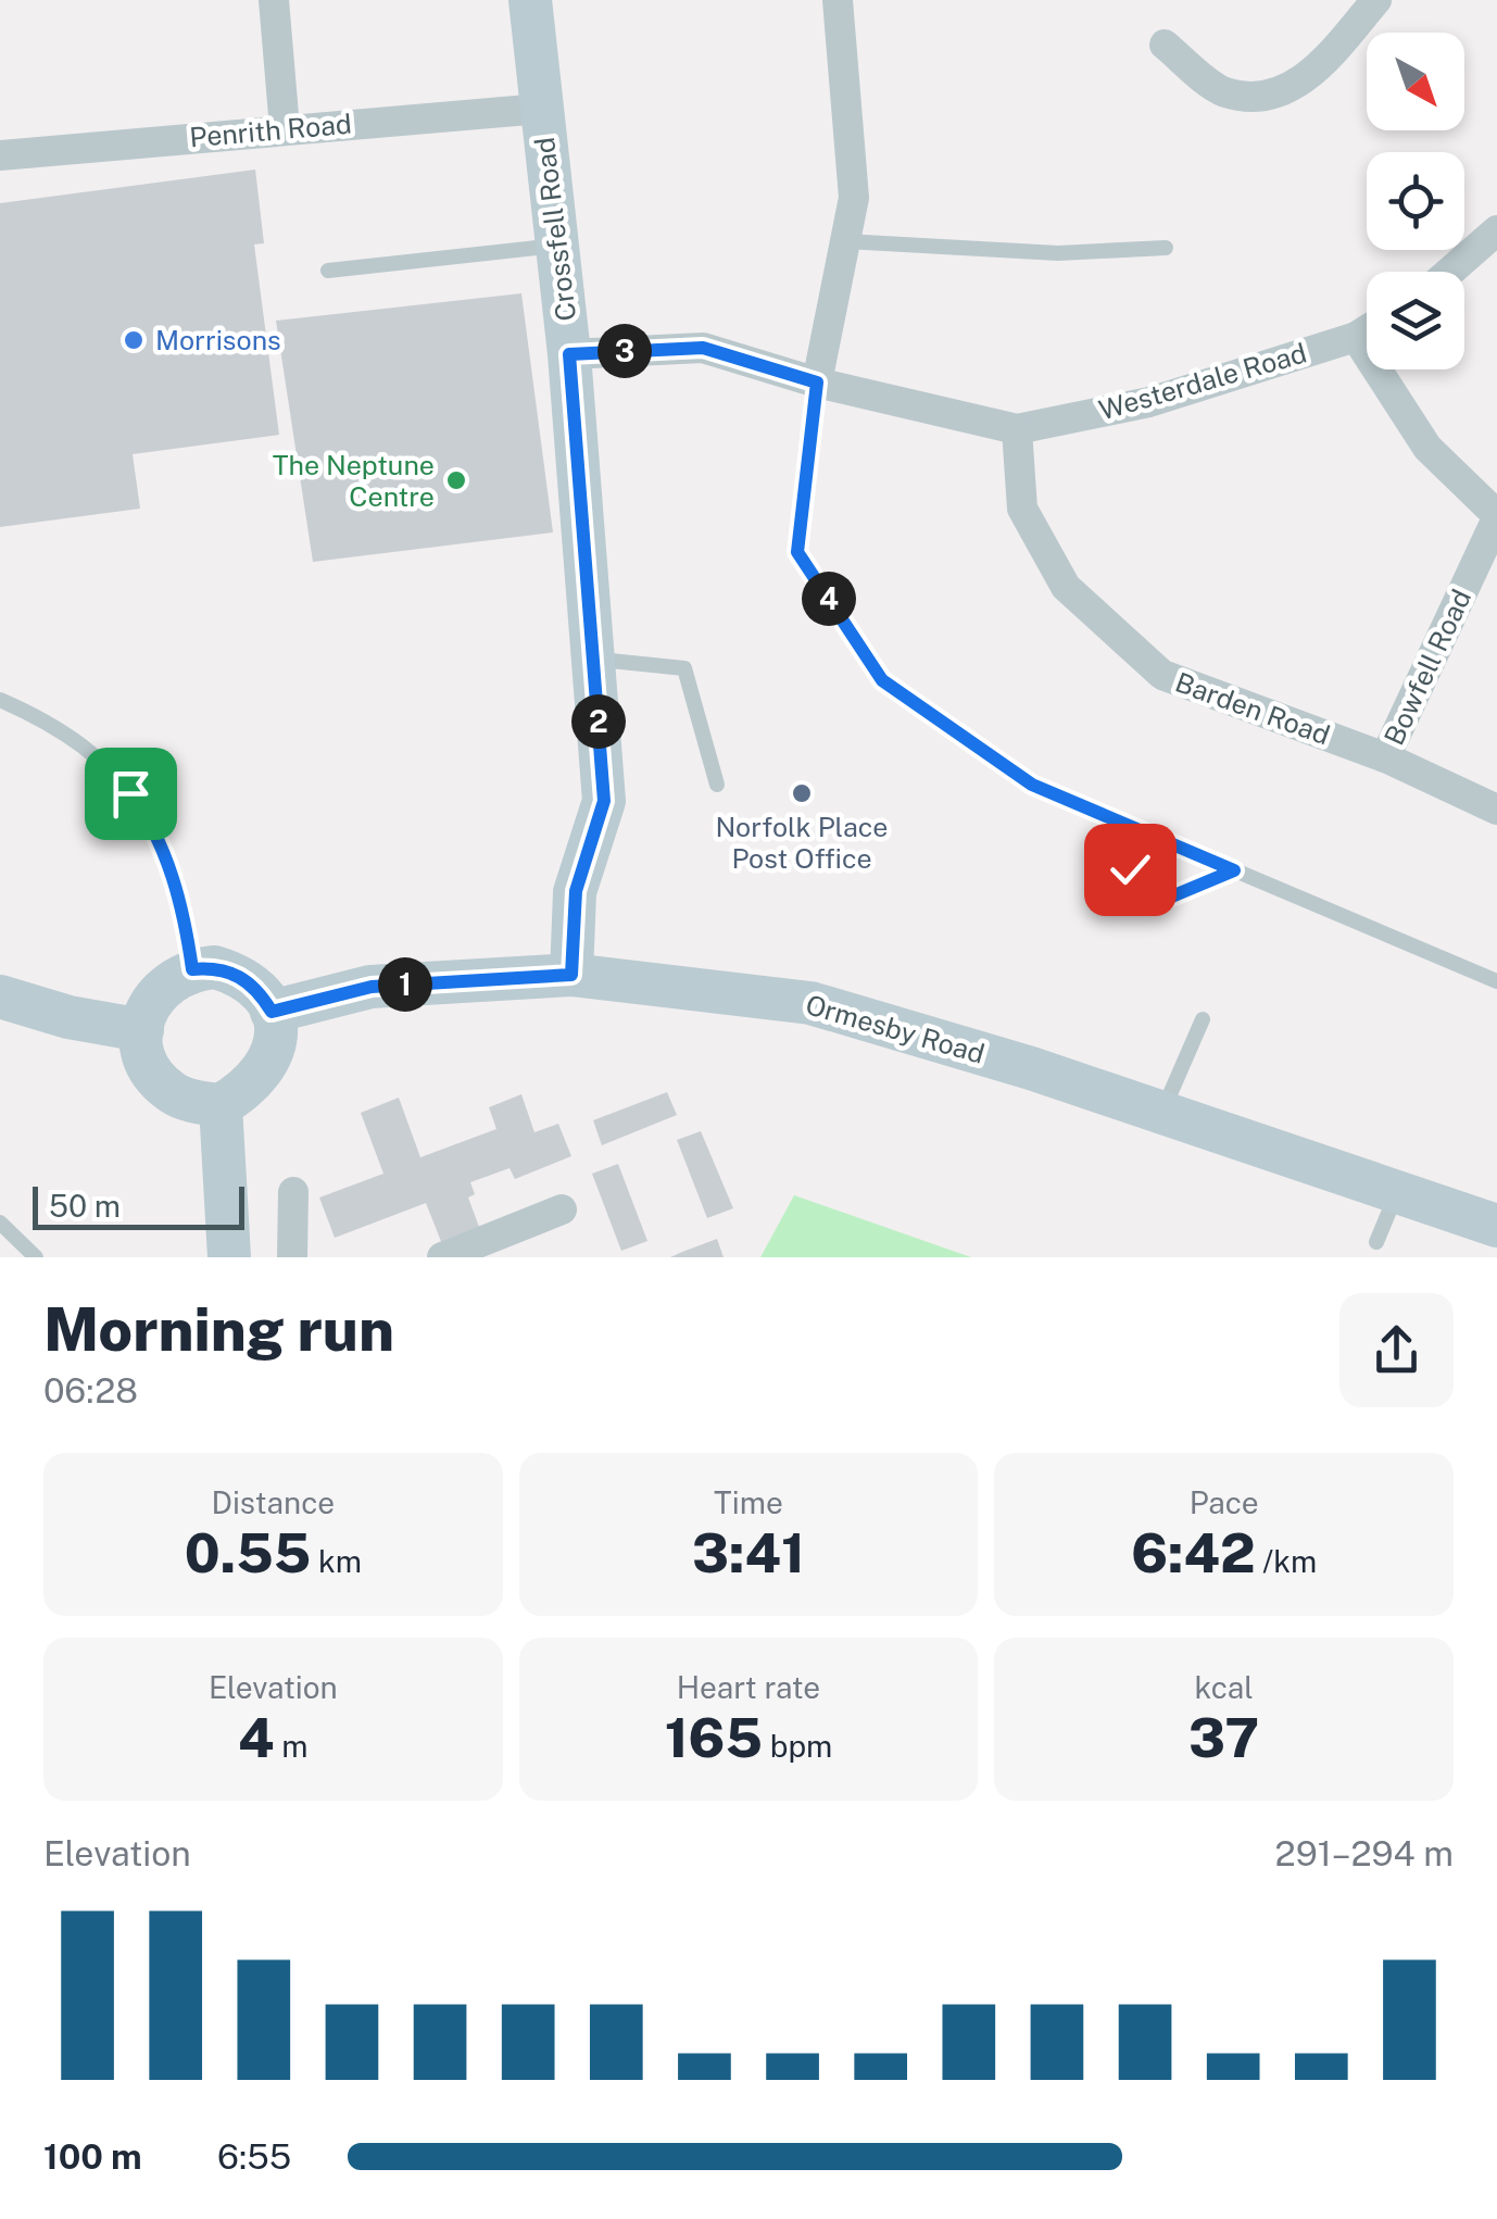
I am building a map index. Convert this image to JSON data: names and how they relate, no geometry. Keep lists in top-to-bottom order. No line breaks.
{"streets":{"street":["Penrith Road","Crossfell Road","Westerdale Road","Bowfell Road","Barden Road","Ormesby Road"]},"crossings":[["Penrith Road","Crossfell Road"],["Crossfell Road","Westerdale Road"],["Crossfell Road","Ormesby Road"],["Westerdale Road","Barden Road"],["Bowfell Road","Barden Road"]],"places":["Morrisons","The Neptune Centre","Norfolk Place Post Office"],"scale_bar":"50 m","north":"bottom right","page":{"pins":["3","4","2","1"],"scale":"50 m","heading":["Morning run","06:28"],"stats":[["Distance","0.55 km"],["Time","3:41"],["Pace","6:42 /km"],["Elevation","4 m"],["Heart rate","165 bpm"],["kcal","37"]],"chart":["Elevation","291–294 m"],"list":[{"name":"100 m","note":"6:55"}]}}
